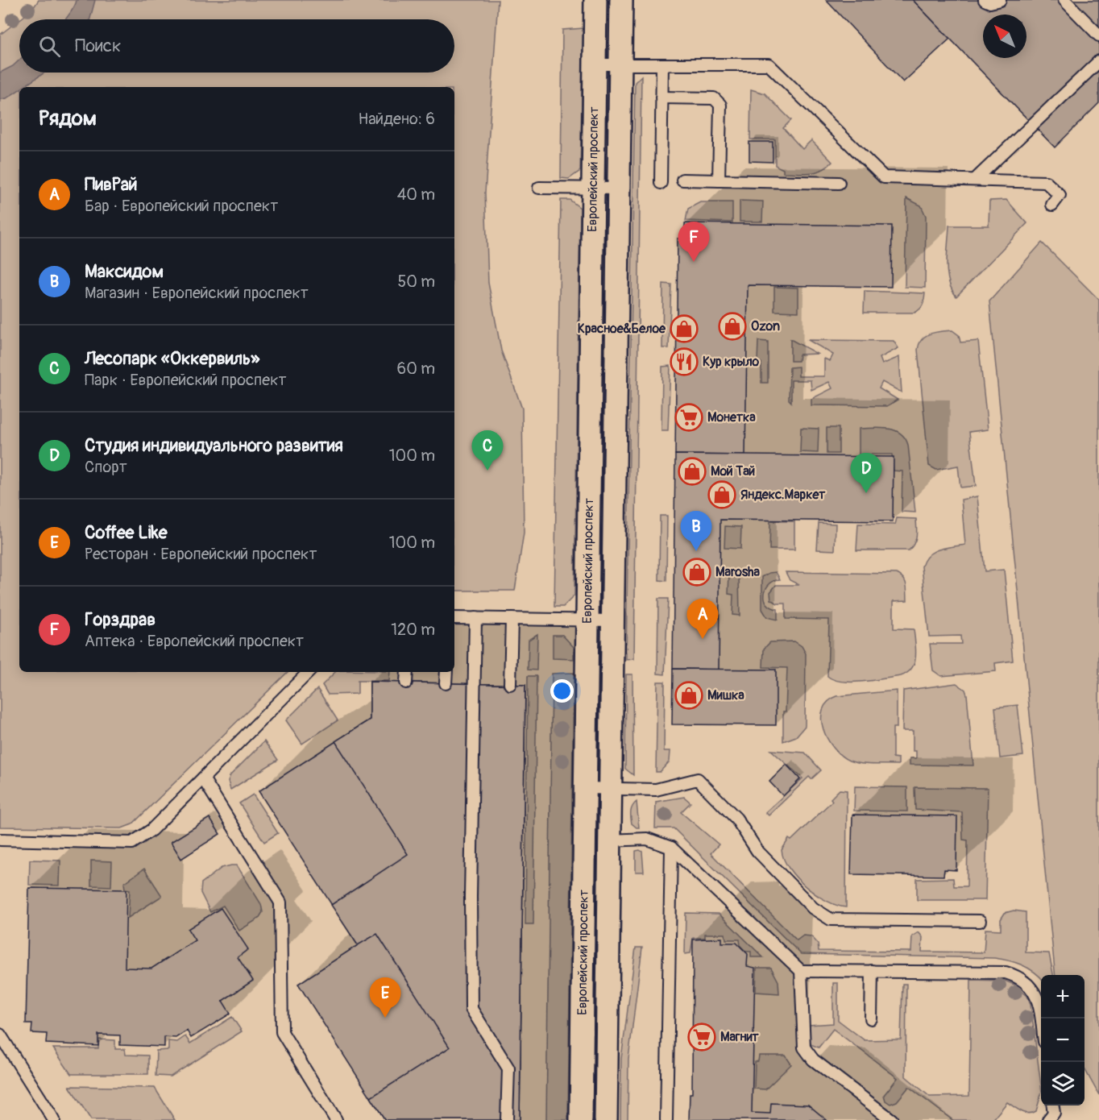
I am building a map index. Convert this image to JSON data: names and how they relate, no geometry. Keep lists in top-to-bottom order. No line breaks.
{"streets":{"street":["Европейский проспект"]},"places":{"shop":["Ozon","Красное&Белое","Мой Тай","Яндекс.Маркет","Marosha","Мишка"],"restaurant":["Кур крыло"],"supermarket":["Монетка","Магнит"]},"north":"top left","page":{"search":"Поиск","heading":["Рядом","Найдено: 6"],"list":[{"mark":"A","name":"ПивРай","note":"Бар · Европейский проспект","value":"40 m"},{"mark":"B","name":"Максидом","note":"Магазин · Европейский проспект","value":"50 m"},{"mark":"C","name":"Лесопарк «Оккервиль»","note":"Парк · Европейский проспект","value":"60 m"},{"mark":"D","name":"Студия индивидуального развития","note":"Спорт","value":"100 m"},{"mark":"E","name":"Coffee Like","note":"Ресторан · Европейский проспект","value":"100 m"},{"mark":"F","name":"Горздрав","note":"Аптека · Европейский проспект","value":"120 m"}],"pins":["F","C","D","B","A","E"],"map_buttons":["+","−"]}}
